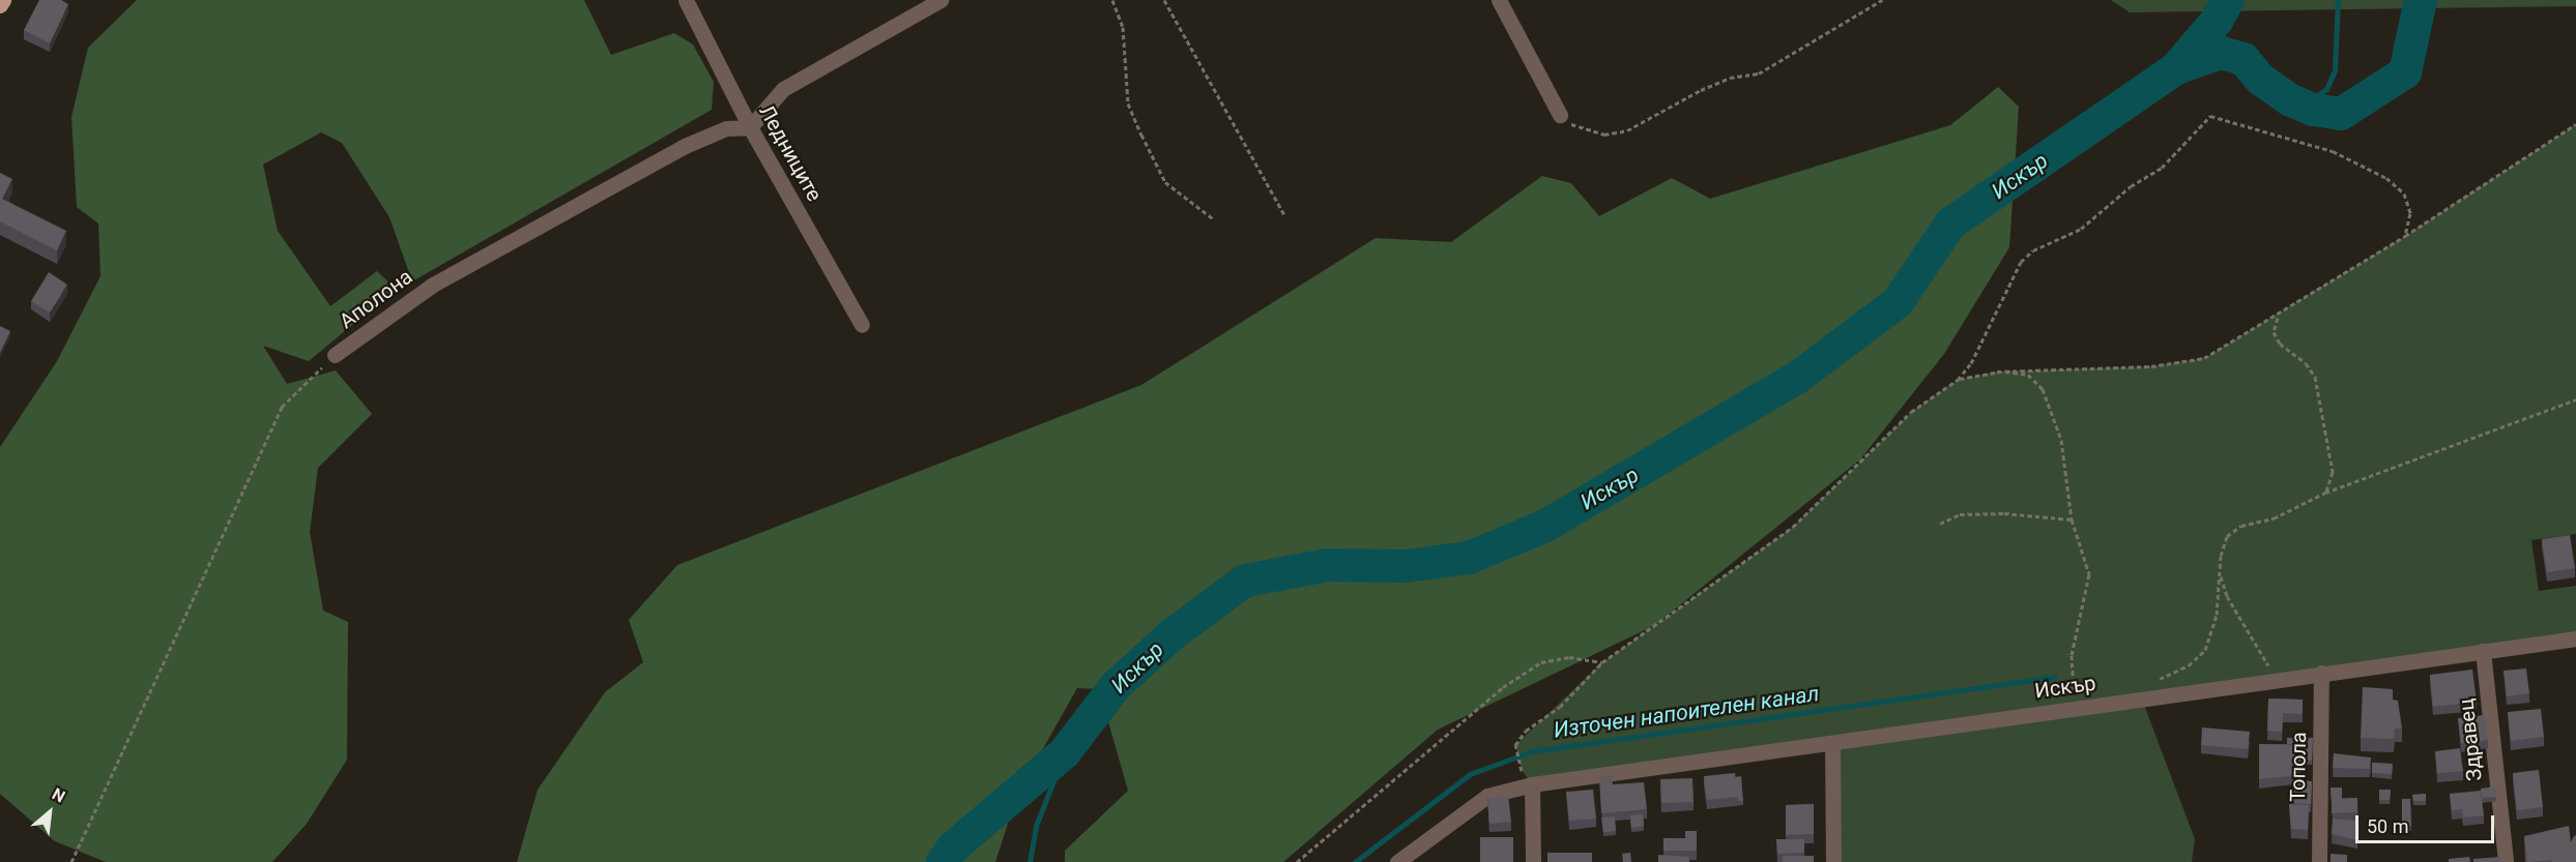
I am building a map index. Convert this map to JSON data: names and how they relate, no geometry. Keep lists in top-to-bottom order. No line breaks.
{"streets":{"street":["Ледниците","Аполона","Искър","Здравец","Топола"]},"crossings":[["Ледниците","Аполона"],["Искър","Здравец"],["Искър","Топола"]],"water":["Искър","Източен напоителен канал"],"scale_bar":"50 m","north":"top right"}
